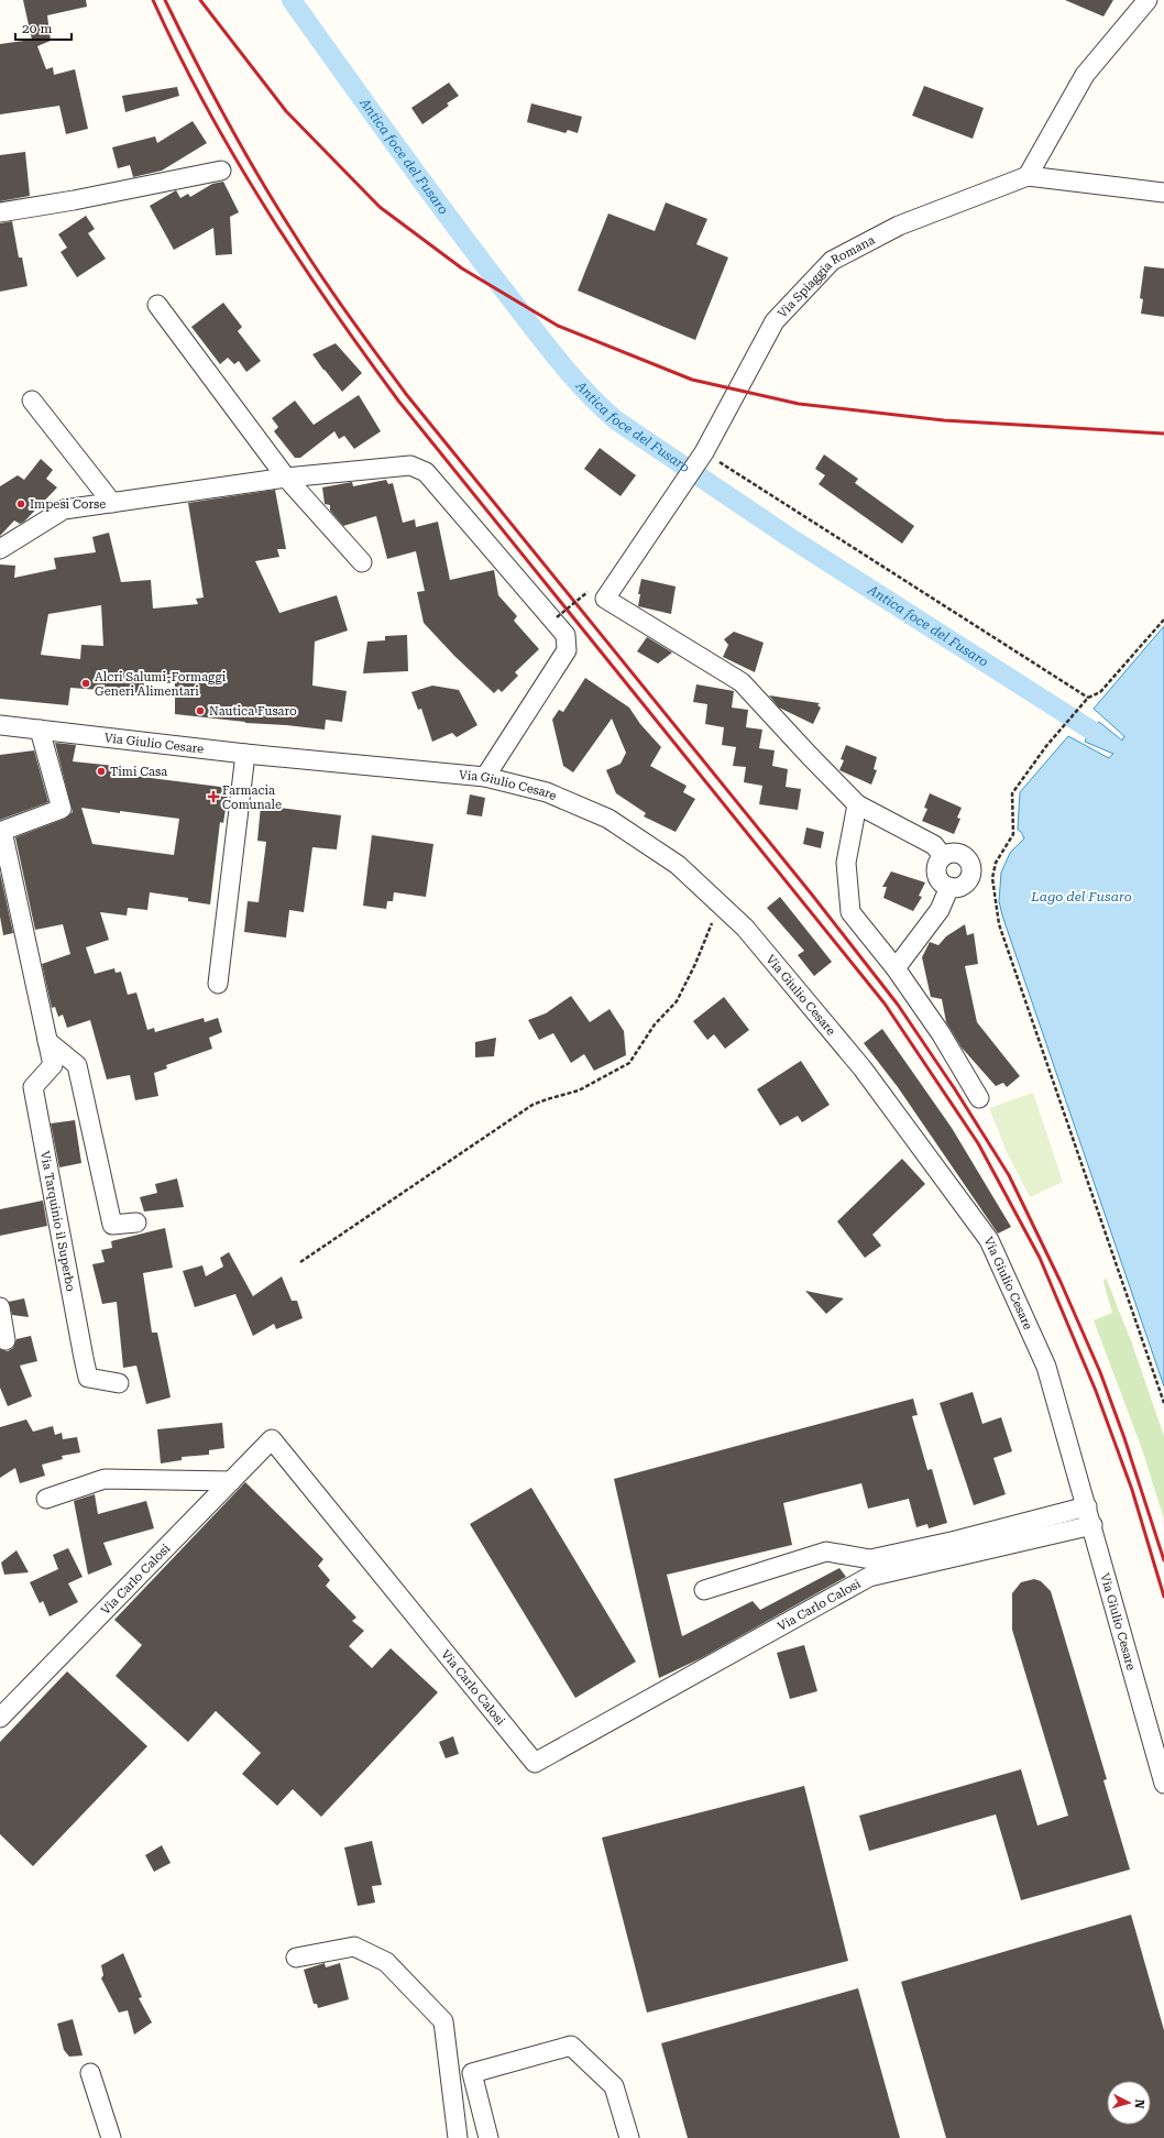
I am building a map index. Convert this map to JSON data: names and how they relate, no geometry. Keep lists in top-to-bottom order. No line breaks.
{"streets":{"street":["Via Spiaggia Romana","Via Giulio Cesare","Via Tarquinio il Superbo","Via Carlo Calosi"]},"crossings":[["Via Giulio Cesare","Via Tarquinio il Superbo"],["Via Giulio Cesare","Via Carlo Calosi"]],"water":["Antica foce del Fusaro","Lago del Fusaro"],"places":{"other":["Impesi Corse","Alcri Salumi-Formaggi Generi Alimentari","Nautica Fusaro","Timi Casa"],"health":["Farmacia Comunale"]},"scale_bar":"20 m","north":"right"}
